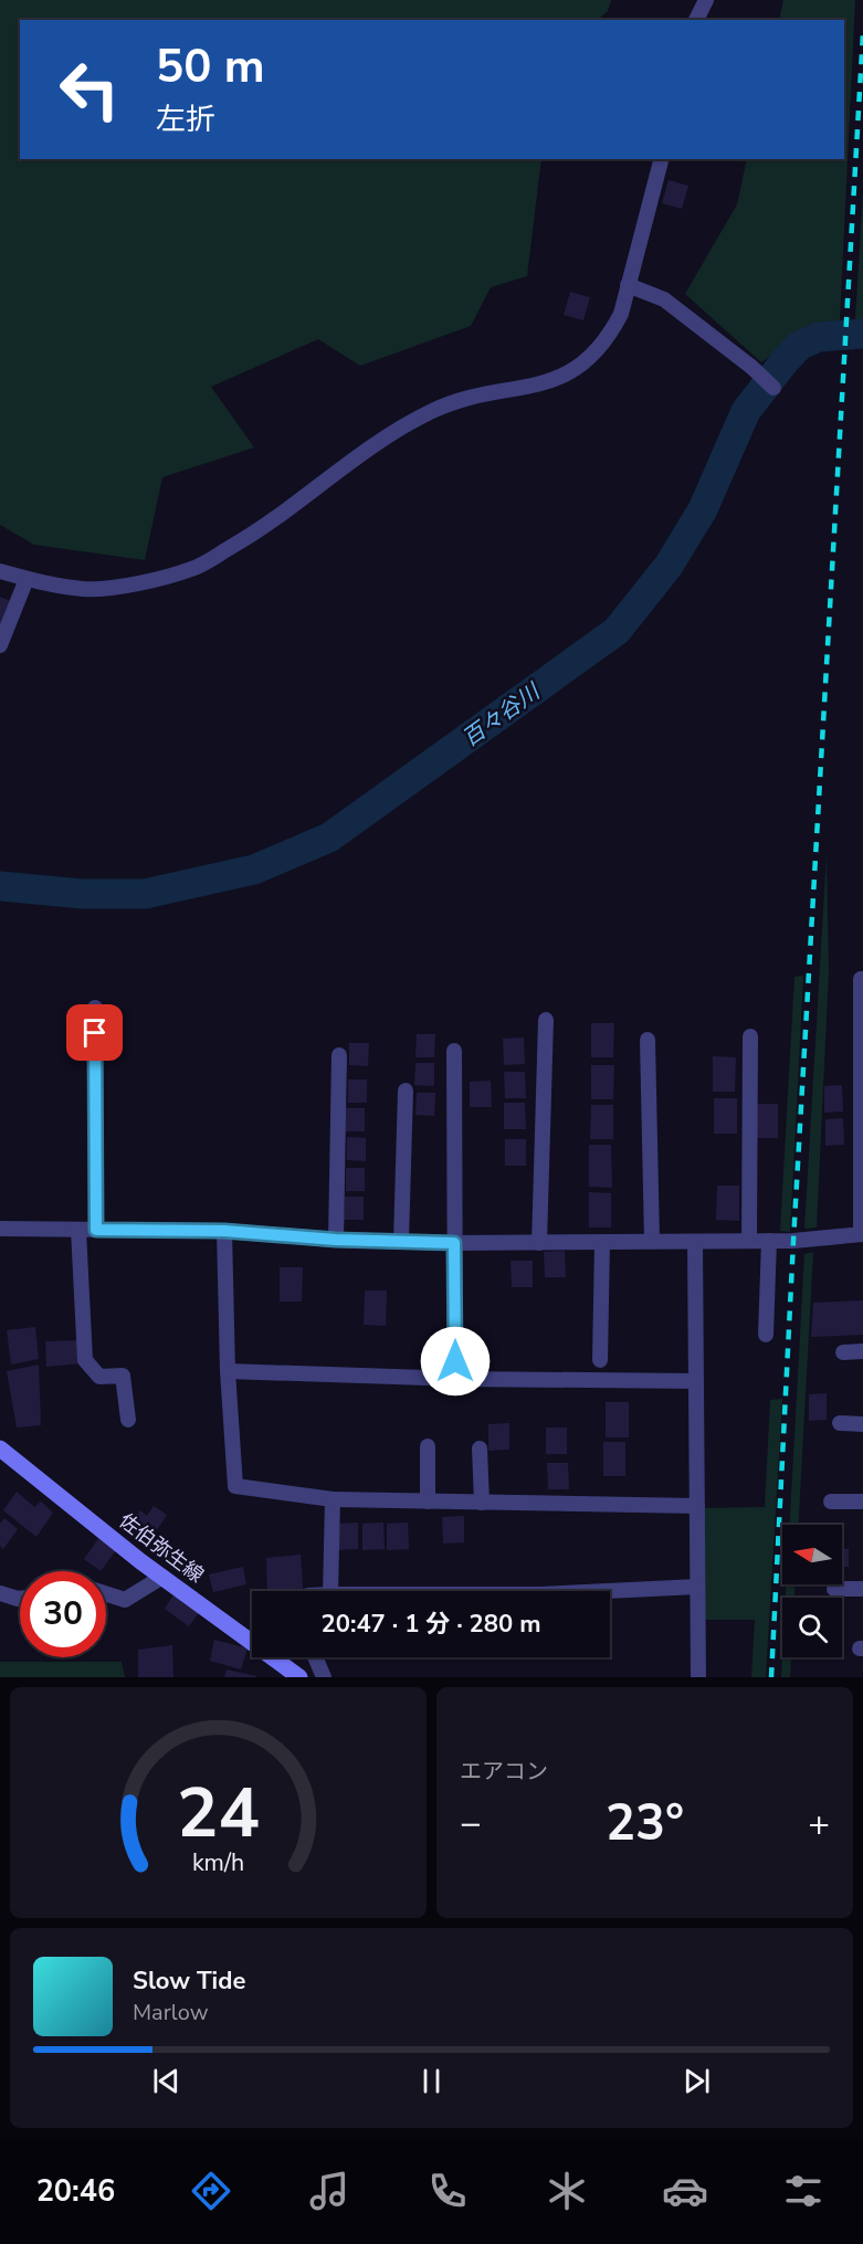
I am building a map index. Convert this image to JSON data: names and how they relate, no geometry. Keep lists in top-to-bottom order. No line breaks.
{"streets":{"main road":["佐伯弥生線"]},"water":["百々谷川"],"north":"left","page":{"turn":["50 m","左折"],"limit":"30","trip":"20:47 · 1 分 · 280 m","tile":"エアコン","heat":["−","23°","+"],"song":["Slow Tide","Marlow"],"tabs":"20:46","gauge":["24","km/h"]}}
